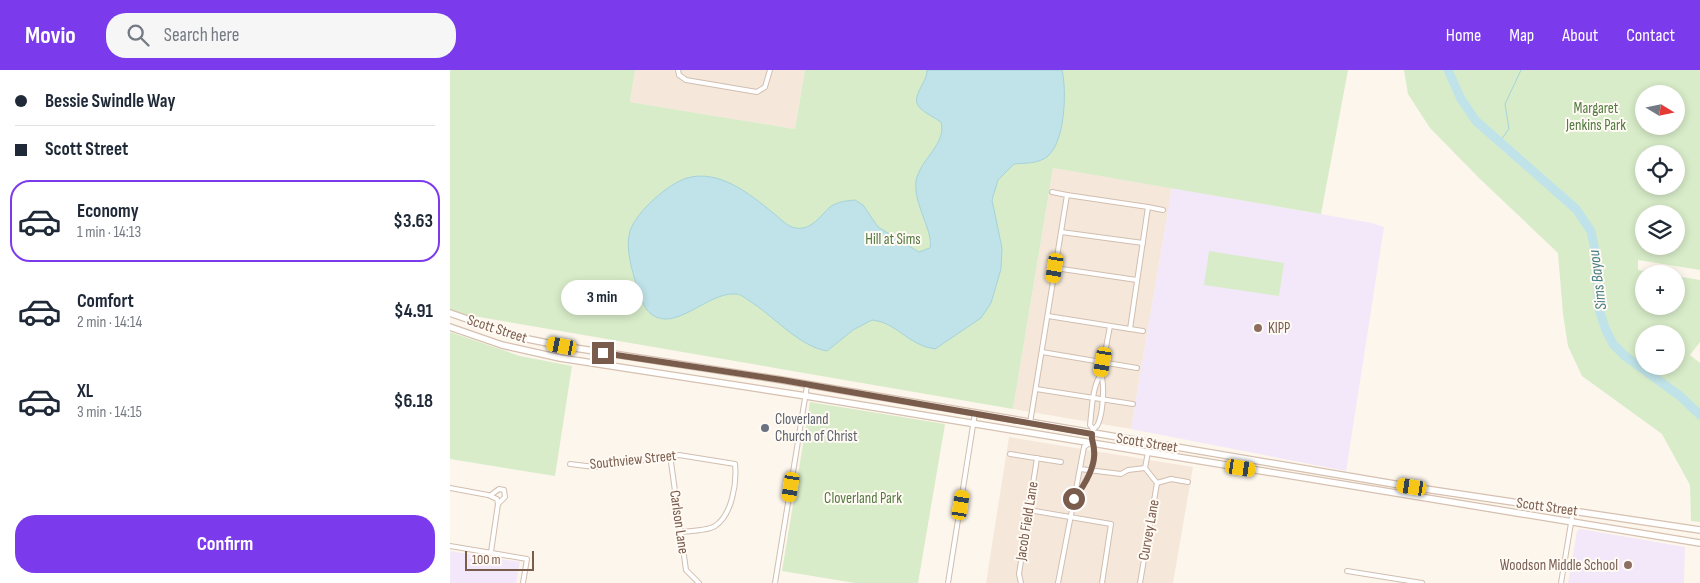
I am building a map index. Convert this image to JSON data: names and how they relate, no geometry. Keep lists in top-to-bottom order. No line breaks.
{"streets":{"main road":["Scott Street"],"street":["Southview Street","Jacob Field Lane","Carlson Lane","Curvey Lane"]},"crossings":[["Southview Street","Carlson Lane"]],"water":["Sims Bayou"],"parks":["Margaret Jenkins Park","Hill at Sims","Cloverland Park"],"places":["KIPP","Cloverland Church of Christ","Woodson Middle School"],"scale_bar":"100 m","north":"right","page":{"header":"Movio","search":"Search here","nav":["Home","Map","About","Contact"],"banner":["Bessie Swindle Way","Scott Street"],"map_buttons":["+","−"],"list":[{"name":"Economy","note":"1 min · 14:13","value":"$3.63"},{"name":"Comfort","note":"2 min · 14:14","value":"$4.91"},{"name":"XL","note":"3 min · 14:15","value":"$6.18"}],"bubble":"3 min","buttons":"Confirm","scale":"100 m"}}
